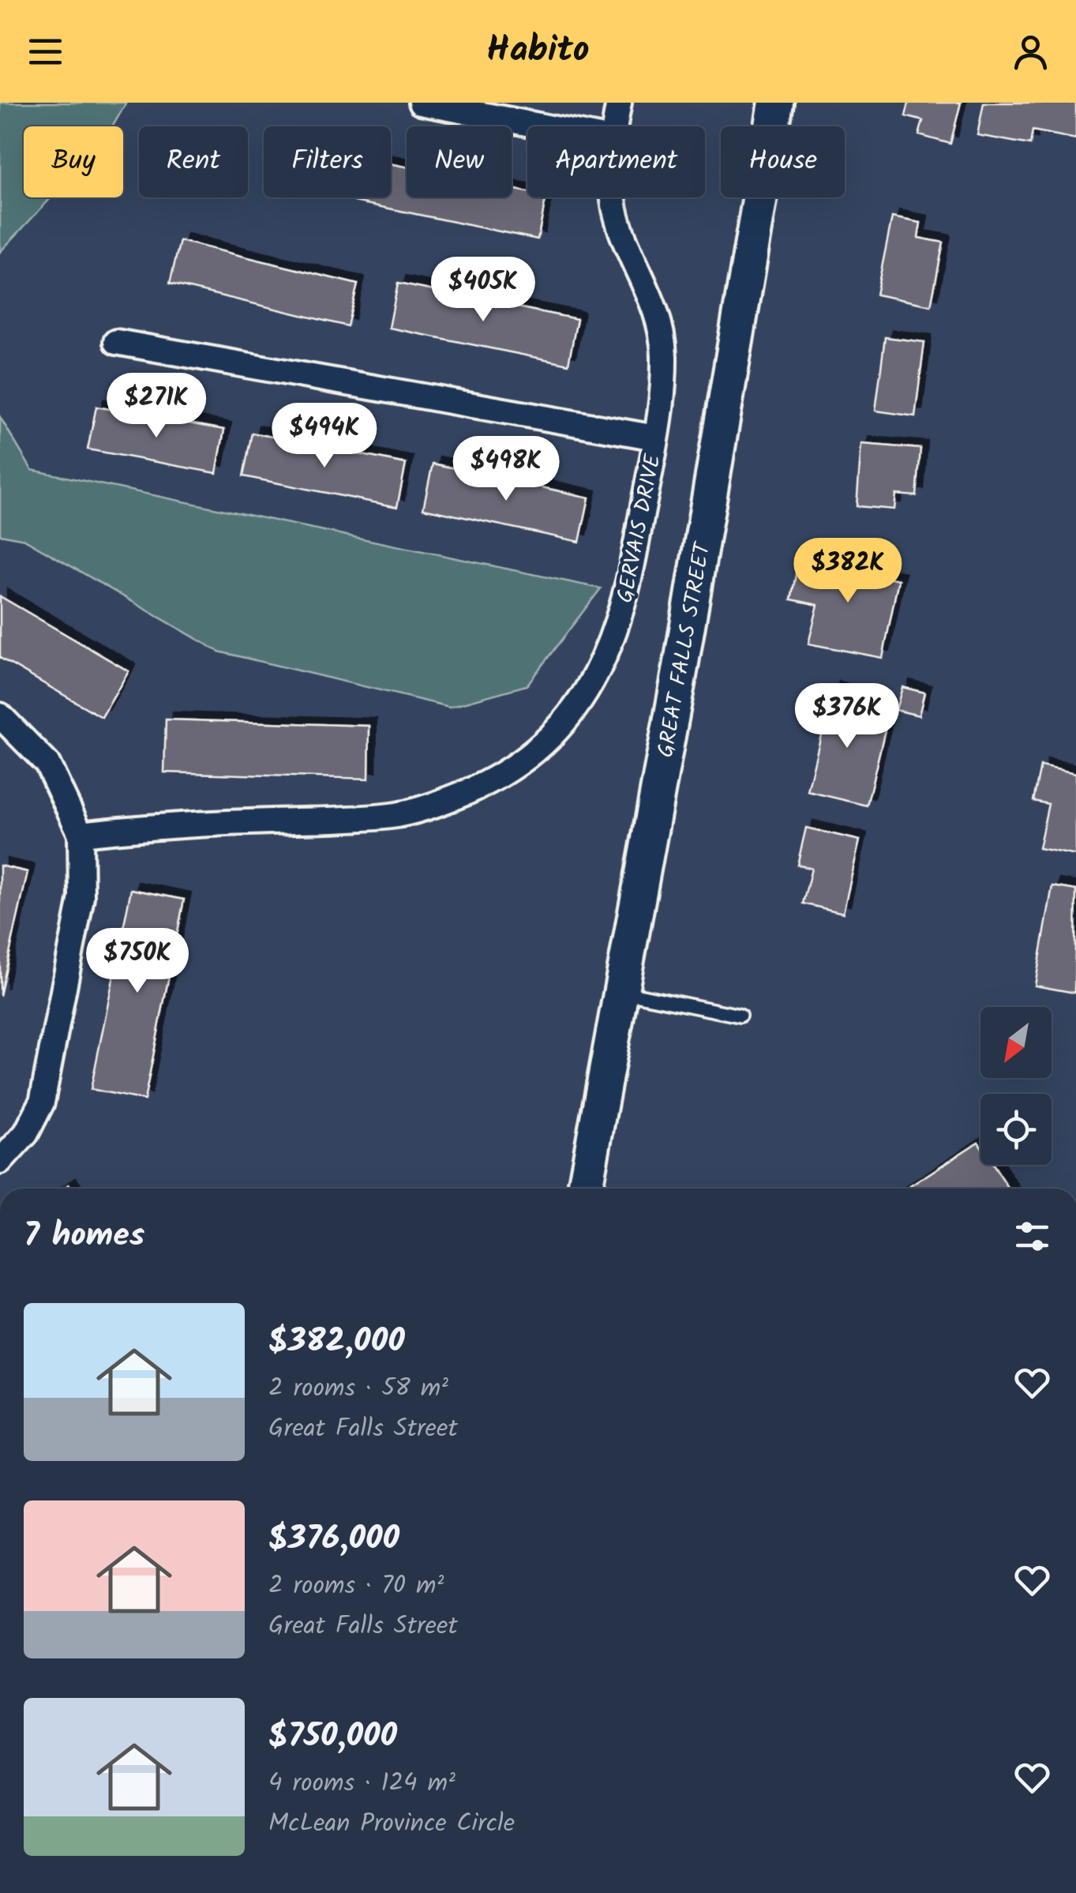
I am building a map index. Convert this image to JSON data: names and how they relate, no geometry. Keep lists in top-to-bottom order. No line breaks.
{"streets":{"main road":["GREAT FALLS STREET"],"street":["GERVAIS DRIVE"]},"north":"bottom left","page":{"header":"Habito","chip":["Buy","Rent","Filters","New","Apartment","House"],"price":["$405K","$271K","$494K","$498K","$382K","$376K","$750K"],"heading":"7 homes","list":[{"name":"$382,000","note":"2 rooms · 58 m² · Great Falls Street"},{"name":"$376,000","note":"2 rooms · 70 m² · Great Falls Street"},{"name":"$750,000","note":"4 rooms · 124 m² · McLean Province Circle"}]}}
